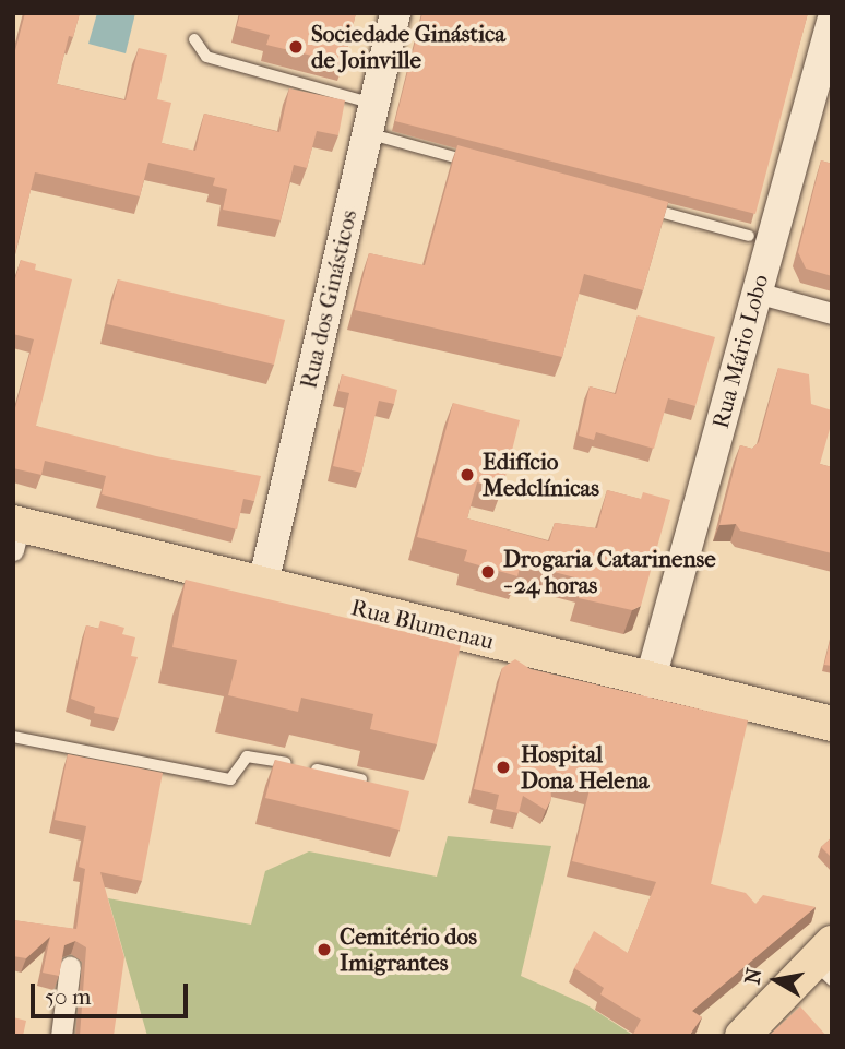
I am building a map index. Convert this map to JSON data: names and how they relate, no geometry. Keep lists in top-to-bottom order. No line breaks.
{"streets":{"main road":["Rua dos Ginásticos","Rua Mário Lobo","Rua Blumenau"]},"crossings":[["Rua dos Ginásticos","Rua Blumenau"],["Rua Mário Lobo","Rua Blumenau"]],"places":["Sociedade Ginástica de Joinville","Edifício Medclínicas","Drogaria Catarinense - 24 horas","Hospital Dona Helena","Cemitério dos Imigrantes"],"scale_bar":"50 m","north":"left"}
